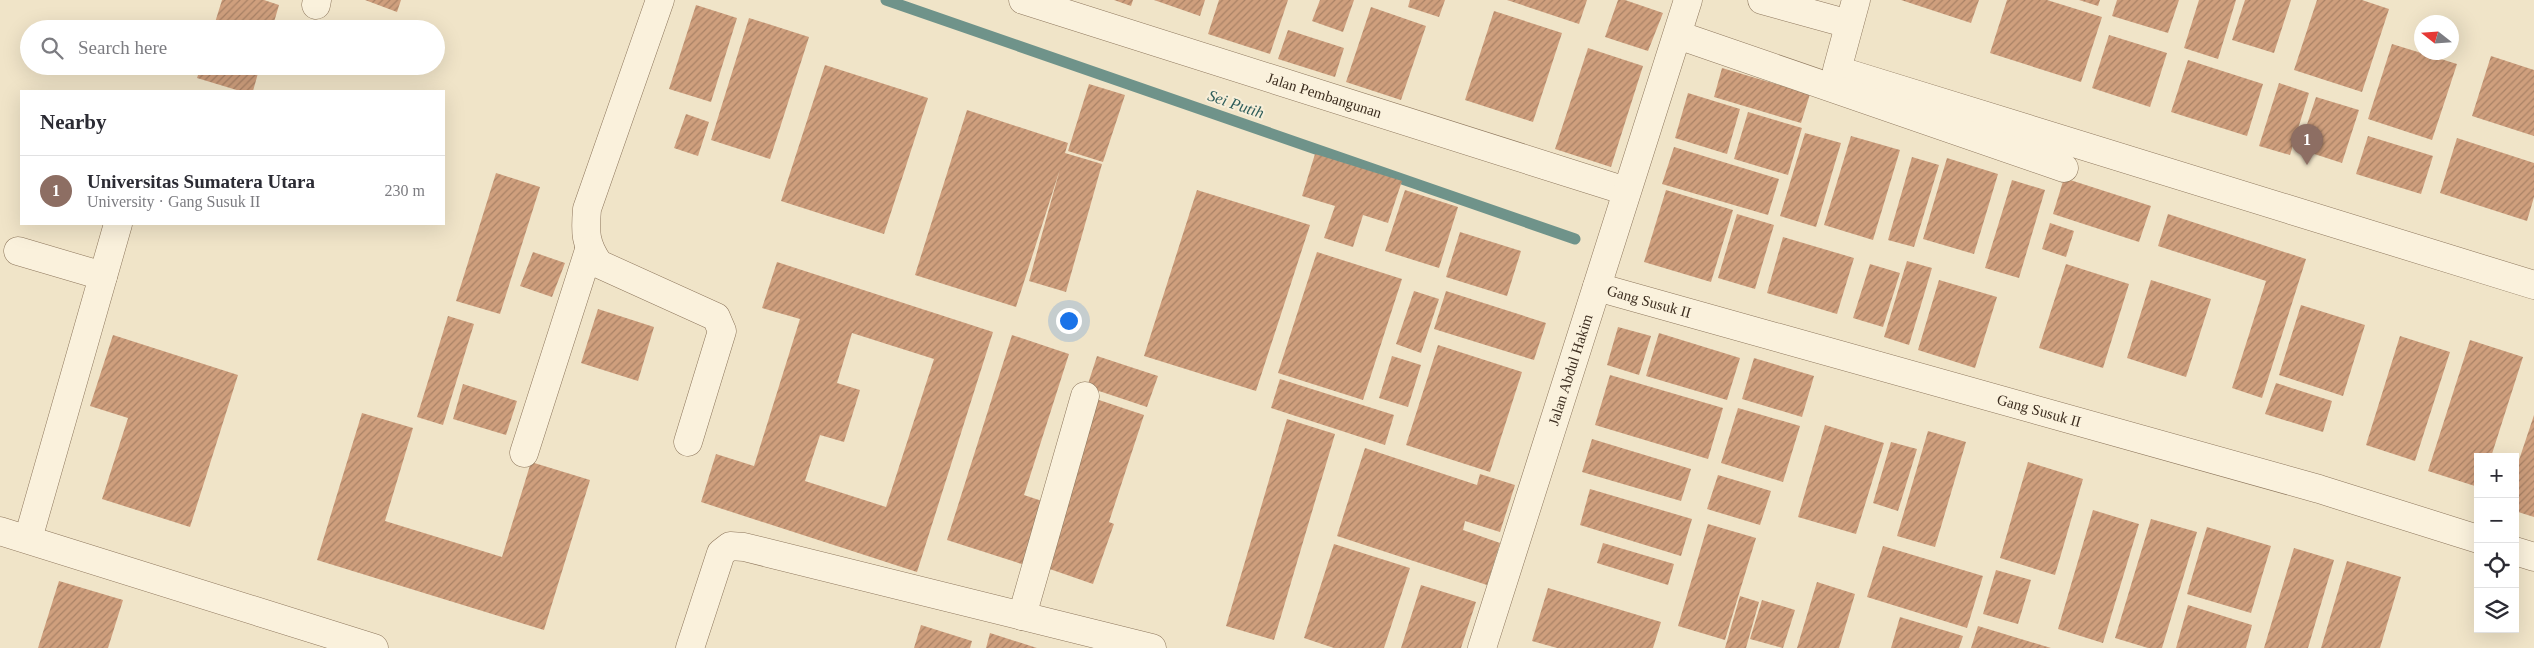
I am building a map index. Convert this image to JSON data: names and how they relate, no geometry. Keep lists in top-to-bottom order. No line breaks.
{"streets":{"street":["Jalan Pembangunan","Gang Susuk II","Jalan Abdul Hakim"]},"crossings":[["Jalan Pembangunan","Jalan Abdul Hakim"],["Gang Susuk II","Jalan Abdul Hakim"]],"water":["Sei Putih"],"north":"left","page":{"search":"Search here","heading":"Nearby","pins":"1","list":[{"mark":"1","name":"Universitas Sumatera Utara","note":"University · Gang Susuk II","value":"230 m"}],"map_buttons":["+","−"]}}
